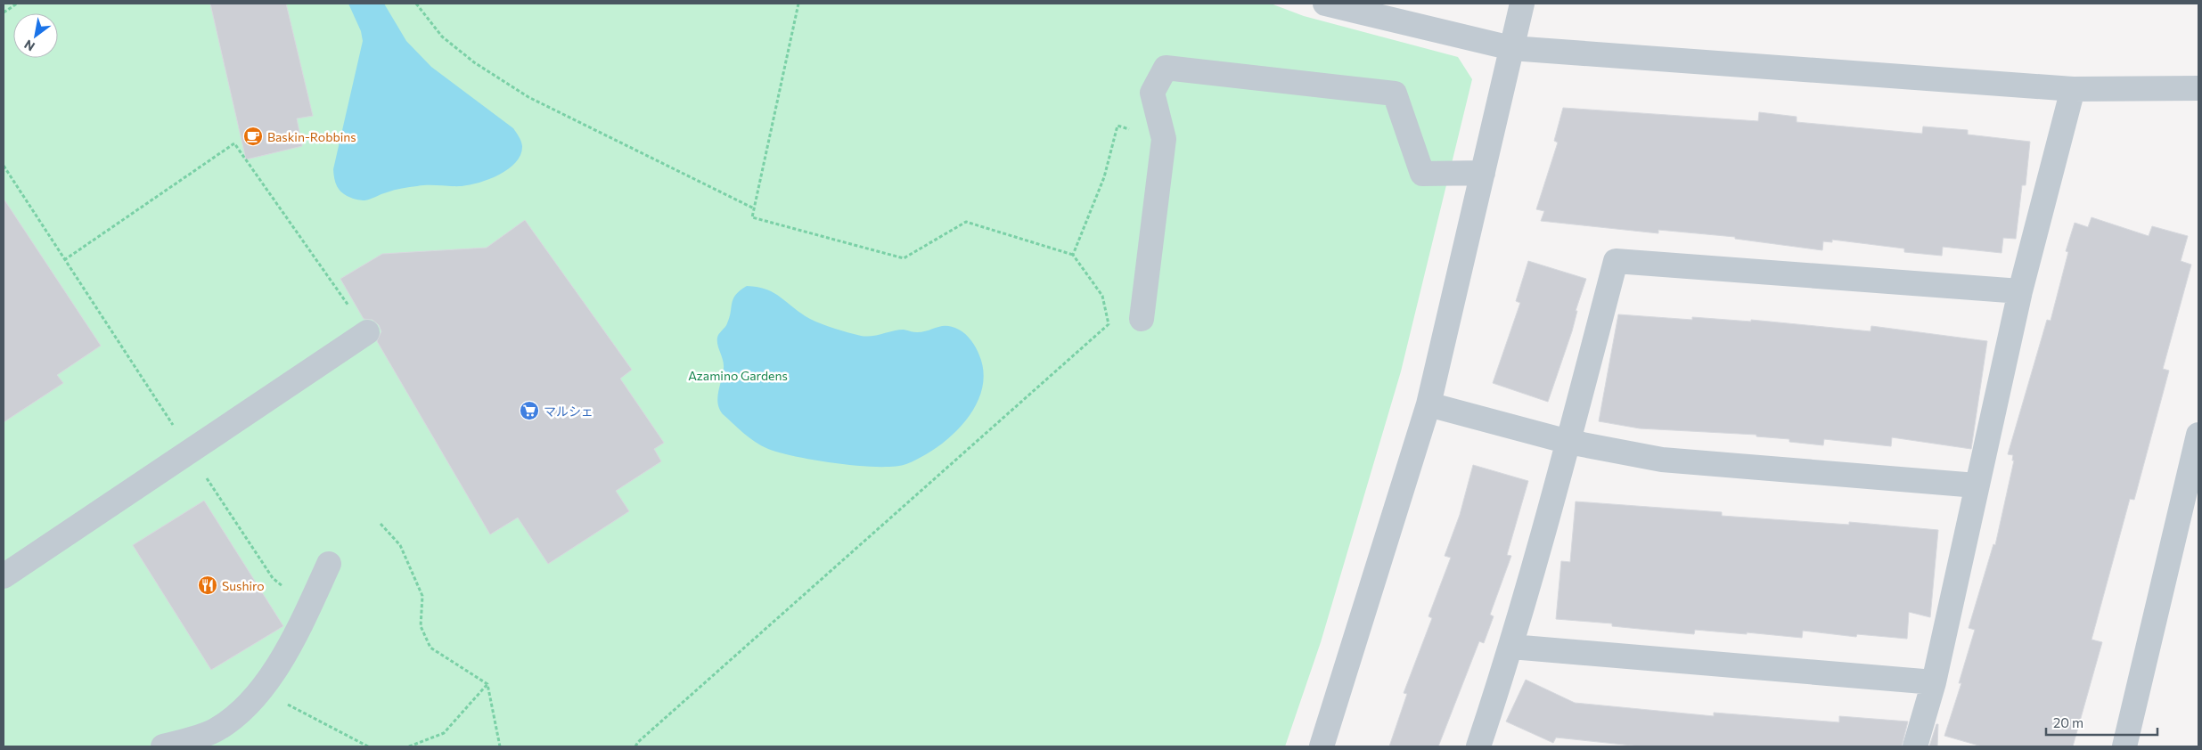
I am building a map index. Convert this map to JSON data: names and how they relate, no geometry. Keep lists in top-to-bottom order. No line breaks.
{"parks":["Azamino Gardens"],"places":{"cafe":["Baskin-Robbins"],"supermarket":["マルシェ"],"restaurant":["Sushiro"]},"scale_bar":"20 m","north":"bottom left"}
